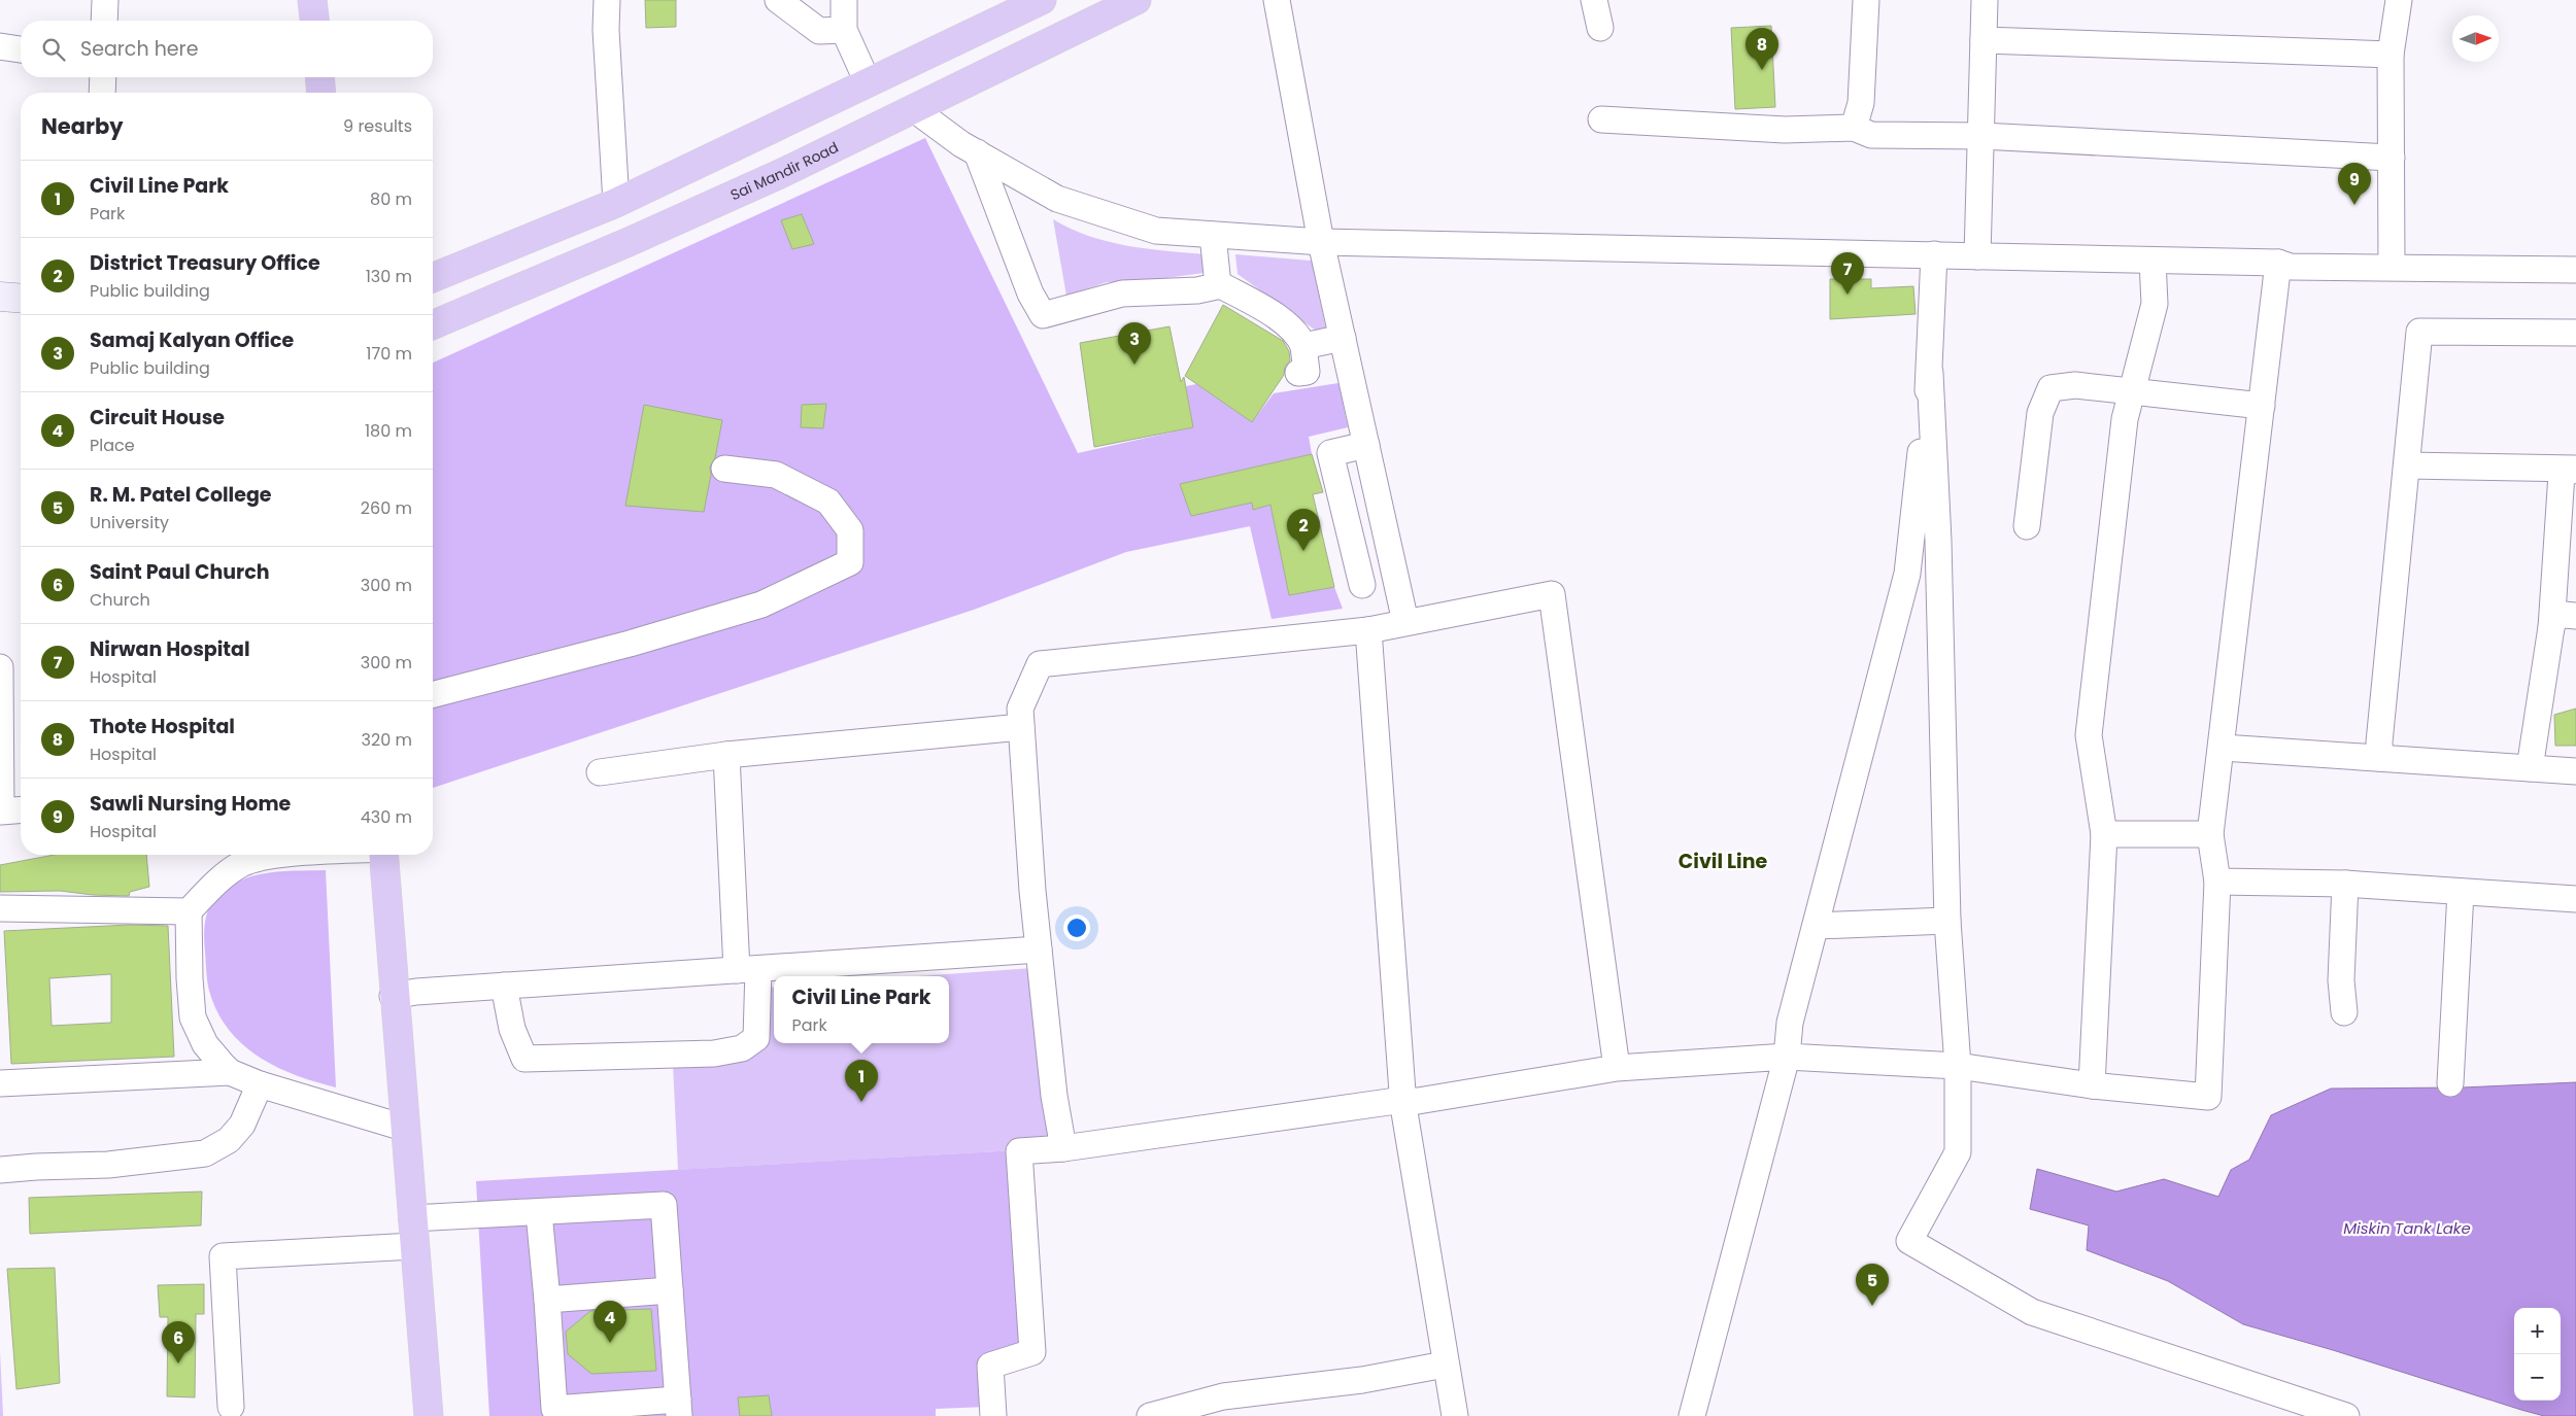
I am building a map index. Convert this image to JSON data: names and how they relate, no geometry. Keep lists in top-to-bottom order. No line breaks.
{"streets":{"highway":["Sai Mandir Road"]},"districts":["Civil Line"],"water":["Miskin Tank Lake"],"north":"right","page":{"search":"Search here","pins":["8","9","7","3","2","1","5","4","6"],"heading":["Nearby","9 results"],"list":[{"mark":"1","name":"Civil Line Park","note":"Park","value":"80 m"},{"mark":"2","name":"District Treasury Office","note":"Public building","value":"130 m"},{"mark":"3","name":"Samaj Kalyan Office","note":"Public building","value":"170 m"},{"mark":"4","name":"Circuit House","note":"Place","value":"180 m"},{"mark":"5","name":"R. M. Patel College","note":"University","value":"260 m"},{"mark":"6","name":"Saint Paul Church","note":"Church","value":"300 m"},{"mark":"7","name":"Nirwan Hospital","note":"Hospital","value":"300 m"},{"mark":"8","name":"Thote Hospital","note":"Hospital","value":"320 m"},{"mark":"9","name":"Sawli Nursing Home","note":"Hospital","value":"430 m"}],"popup":["Civil Line Park","Park"],"map_buttons":["+","−"]}}
